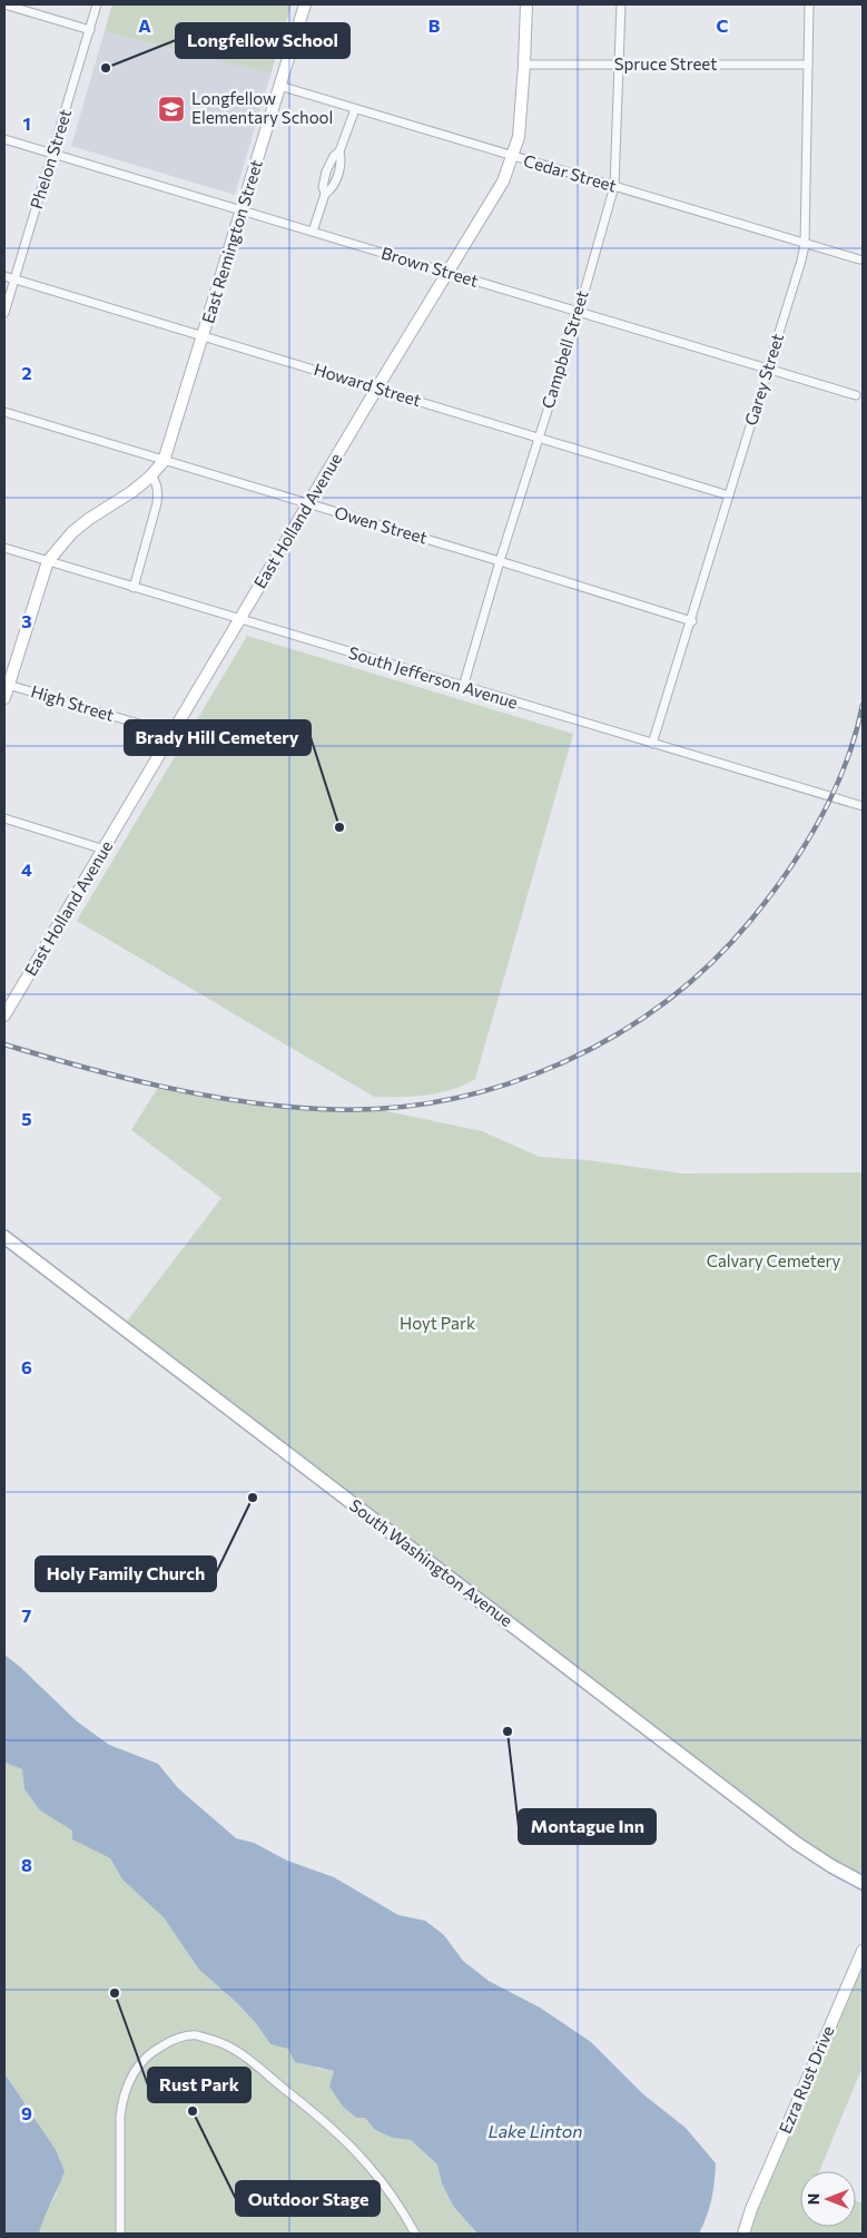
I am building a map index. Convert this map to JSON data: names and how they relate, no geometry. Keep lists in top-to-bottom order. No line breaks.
{"streets":{"main road":["East Remington Street","East Holland Avenue","South Washington Avenue","Ezra Rust Drive"],"street":["Spruce Street","Phelon Street","Cedar Street","Brown Street","Campbell Street","Garey Street","Howard Street","Owen Street","South Jefferson Avenue","High Street"]},"crossings":[["Spruce Street","Campbell Street"],["Spruce Street","Garey Street"],["Spruce Street","East Holland Avenue"],["Phelon Street","Brown Street"],["Phelon Street","Howard Street"],["Cedar Street","East Remington Street"],["Cedar Street","Campbell Street"],["Cedar Street","Garey Street"],["Cedar Street","East Holland Avenue"],["East Remington Street","Brown Street"],["East Remington Street","Howard Street"],["East Remington Street","Owen Street"],["East Remington Street","South Jefferson Avenue"],["East Remington Street","High Street"],["Brown Street","Campbell Street"],["Brown Street","Garey Street"],["Brown Street","East Holland Avenue"],["Campbell Street","Howard Street"],["Campbell Street","Owen Street"],["Campbell Street","South Jefferson Avenue"],["Garey Street","Howard Street"],["Garey Street","Owen Street"],["Garey Street","South Jefferson Avenue"],["Howard Street","East Holland Avenue"],["East Holland Avenue","Owen Street"],["East Holland Avenue","South Jefferson Avenue"],["East Holland Avenue","High Street"]],"water":["Lake Linton"],"parks":["Calvary Cemetery","Hoyt Park"],"places":{"other":["Longfellow School","Brady Hill Cemetery","Holy Family Church","Montague Inn","Rust Park","Outdoor Stage"],"school or university":["Longfellow Elementary School"]},"north":"left","grid":{"columns":["A","B","C"],"rows":["1","2","3","4","5","6","7","8","9"]}}
